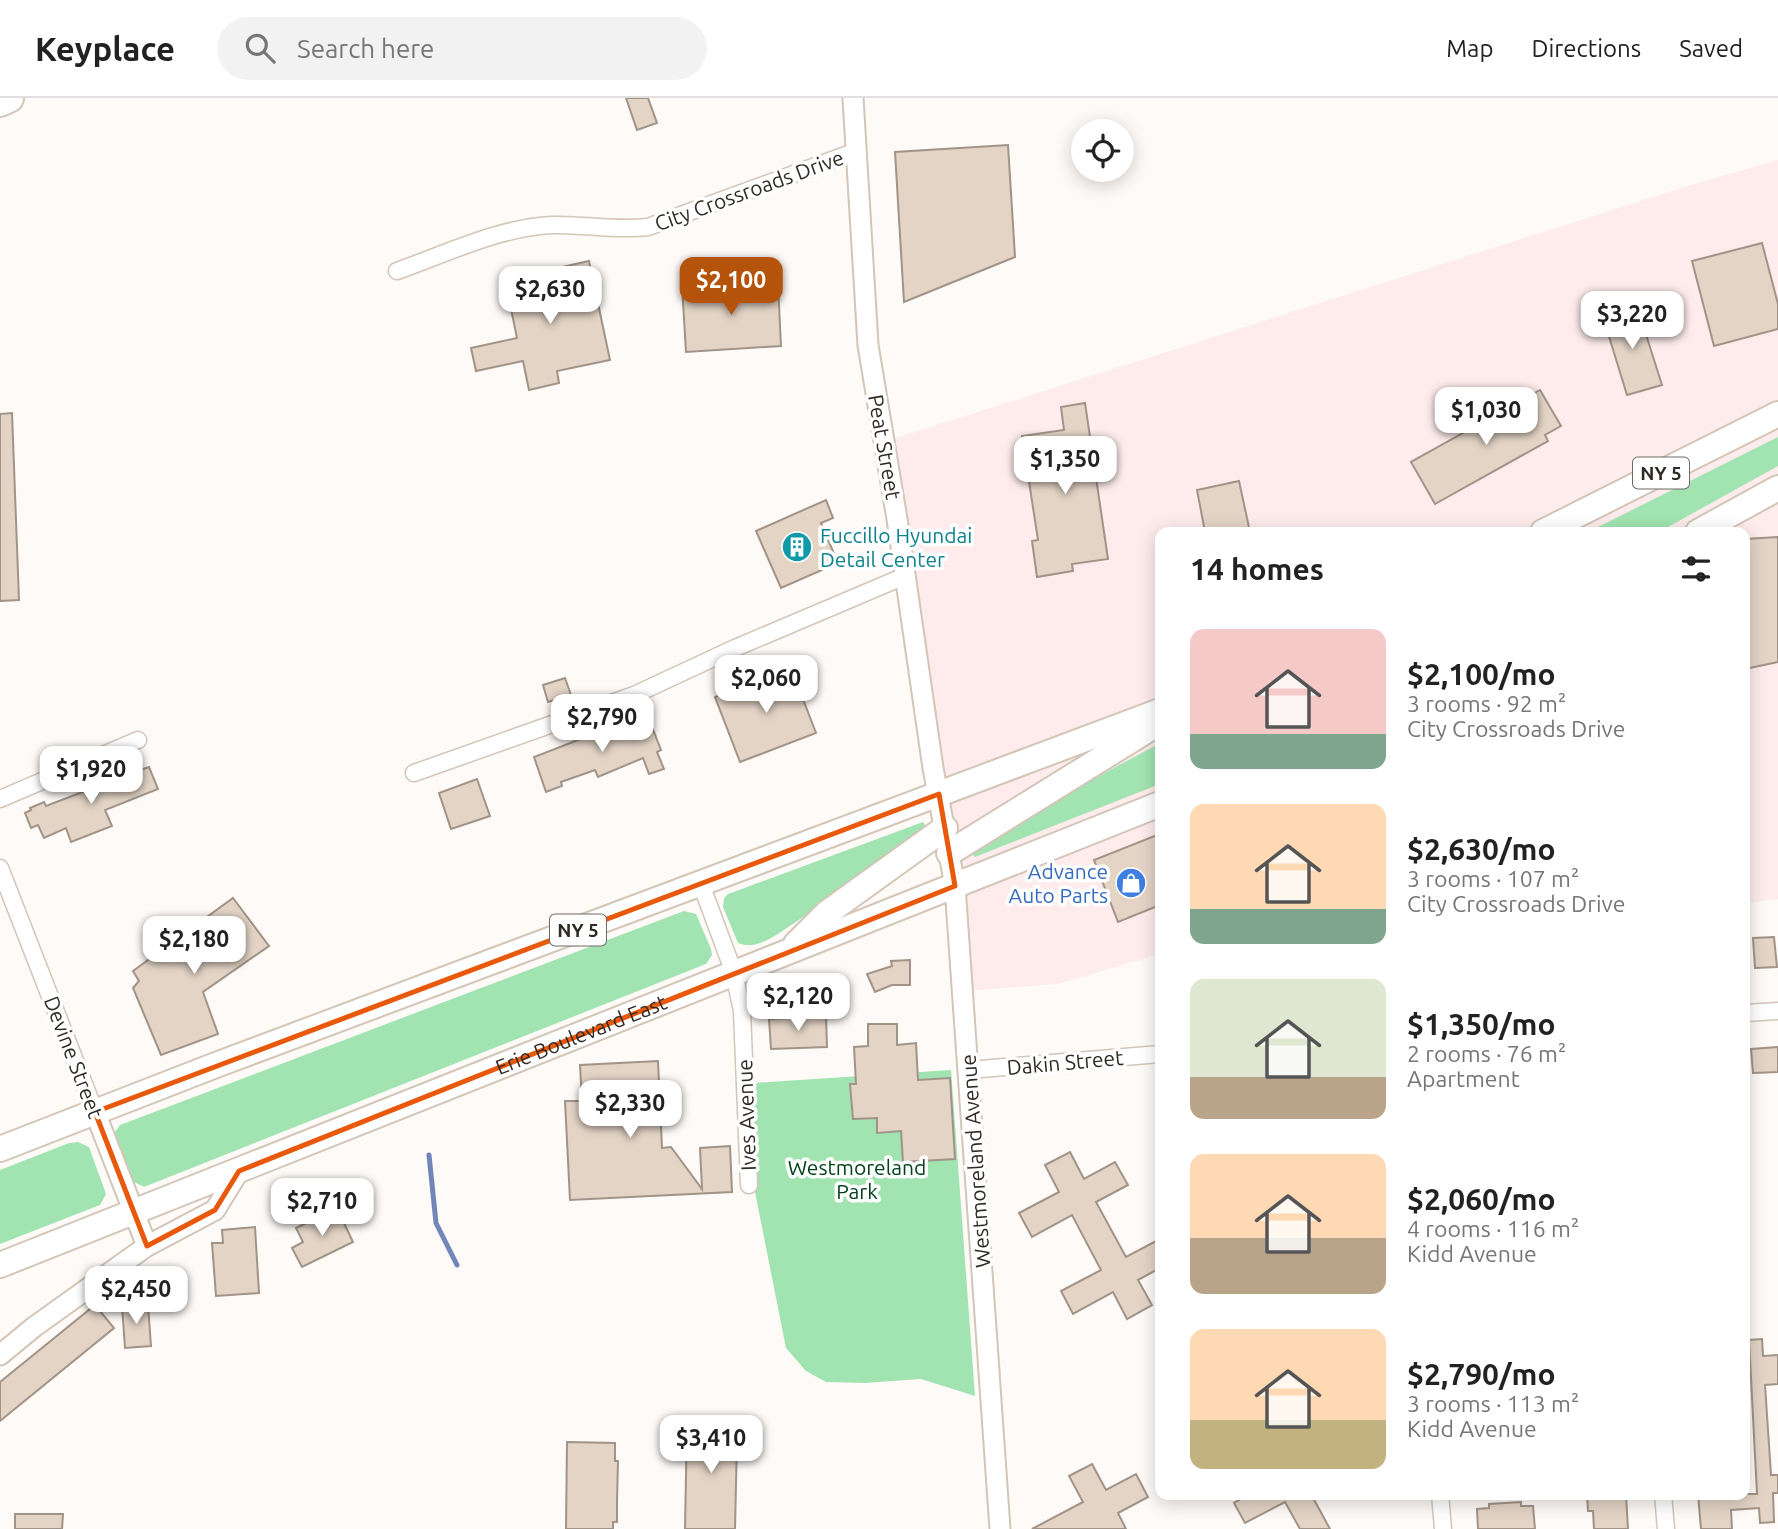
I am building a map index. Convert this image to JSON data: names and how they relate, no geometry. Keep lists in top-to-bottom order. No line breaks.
{"streets":{"main road":["NY 5","Erie Boulevard East"],"street":["City Crossroads Drive","Peat Street","Devine Street","Dakin Street","Ives Avenue","Westmoreland Avenue"]},"crossings":[["City Crossroads Drive","Peat Street"],["Peat Street","NY 5"],["Peat Street","Westmoreland Avenue"],["NY 5","Devine Street"],["NY 5","Ives Avenue"],["NY 5","Westmoreland Avenue"],["Erie Boulevard East","Devine Street"],["Erie Boulevard East","Ives Avenue"],["Erie Boulevard East","Westmoreland Avenue"],["Dakin Street","Westmoreland Avenue"]],"parks":["Westmoreland Park"],"places":{"building":["Fuccillo Hyundai Detail Center"],"shop":["Advance Auto Parts"]},"page":{"header":"Keyplace","search":"Search here","nav":["Map","Directions","Saved"],"price":["$2,100","$2,630","$3,220","$1,030","$1,350","$2,060","$2,790","$1,920","$2,180","$2,120","$2,330","$2,710","$2,450","$3,410"],"heading":"14 homes","list":[{"name":"$2,100/mo","note":"3 rooms · 92 m² · City Crossroads Drive"},{"name":"$2,630/mo","note":"3 rooms · 107 m² · City Crossroads Drive"},{"name":"$1,350/mo","note":"2 rooms · 76 m² · Apartment"},{"name":"$2,060/mo","note":"4 rooms · 116 m² · Kidd Avenue"},{"name":"$2,790/mo","note":"3 rooms · 113 m² · Kidd Avenue"}]}}
